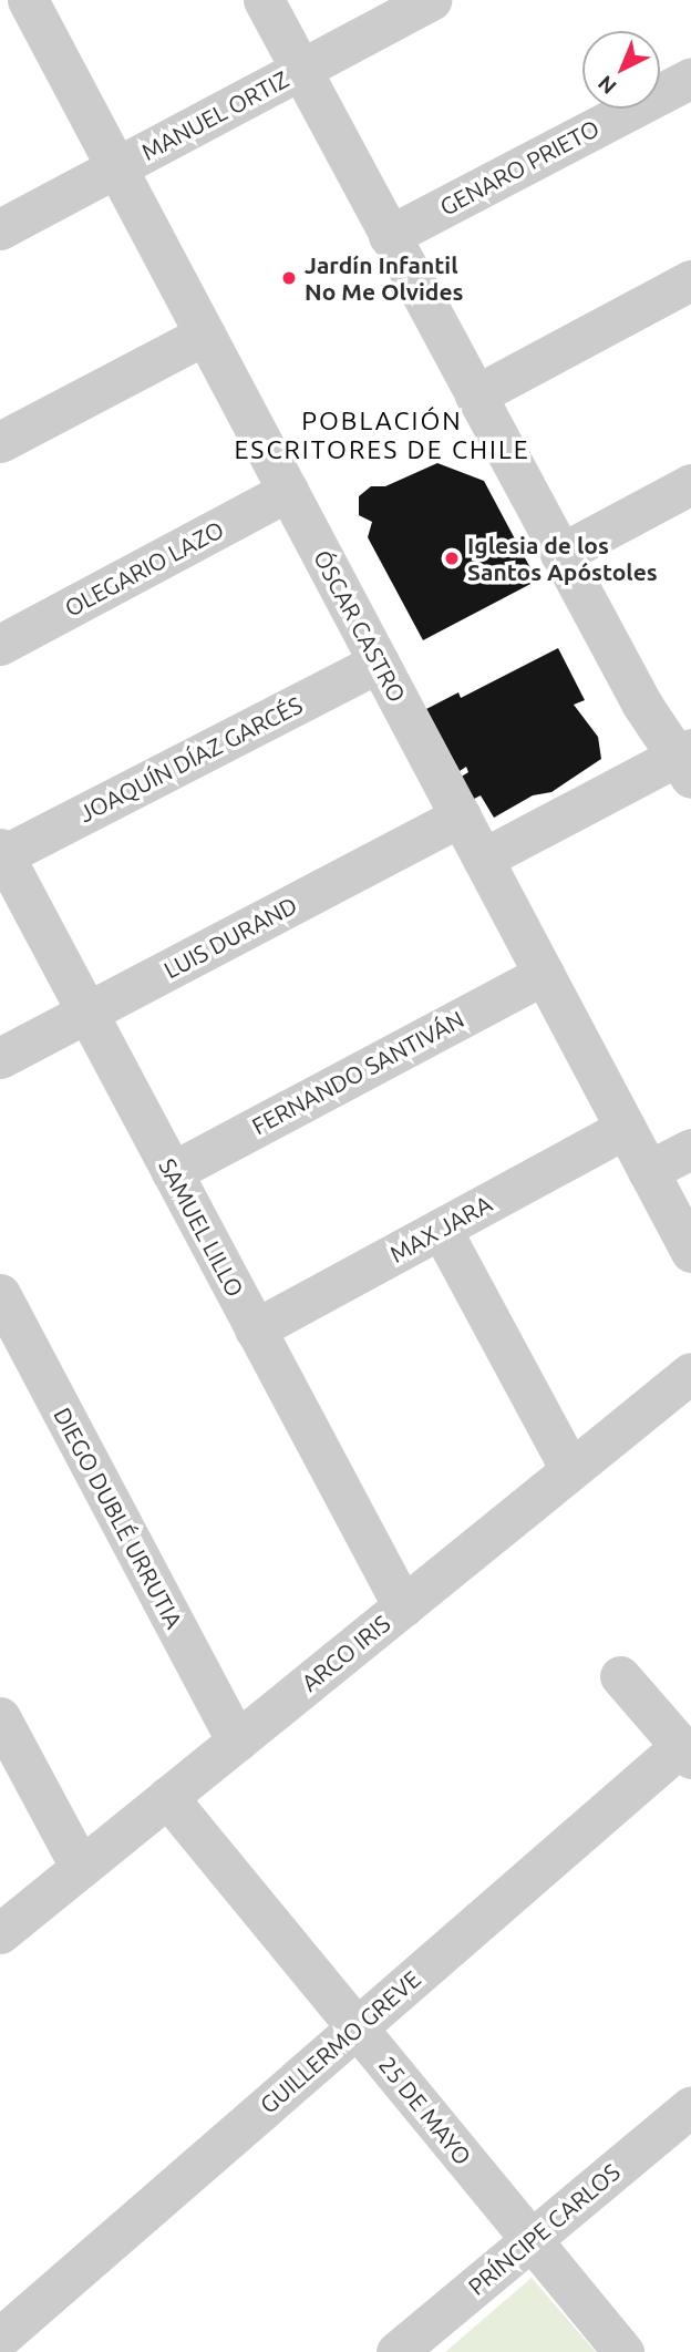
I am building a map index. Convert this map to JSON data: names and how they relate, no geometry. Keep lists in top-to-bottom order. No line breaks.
{"streets":{"street":["MANUEL ORTIZ","GENARO PRIETO","OLEGARIO LAZO","ÓSCAR CASTRO","JOAQUÍN DÍAZ GARCÉS","LUIS DURAND","FERNANDO SANTIVÁN","SAMUEL LILLO","MAX JARA","DIEGO DUBLÉ URRUTIA","ARCO IRIS","GUILLERMO GREVE","25 DE MAYO","PRÍNCIPE CARLOS"]},"crossings":[["MANUEL ORTIZ","ÓSCAR CASTRO"],["OLEGARIO LAZO","ÓSCAR CASTRO"],["ÓSCAR CASTRO","JOAQUÍN DÍAZ GARCÉS"],["ÓSCAR CASTRO","LUIS DURAND"],["ÓSCAR CASTRO","FERNANDO SANTIVÁN"],["ÓSCAR CASTRO","MAX JARA"],["JOAQUÍN DÍAZ GARCÉS","SAMUEL LILLO"],["LUIS DURAND","SAMUEL LILLO"],["FERNANDO SANTIVÁN","SAMUEL LILLO"],["SAMUEL LILLO","MAX JARA"],["SAMUEL LILLO","ARCO IRIS"],["DIEGO DUBLÉ URRUTIA","ARCO IRIS"],["ARCO IRIS","25 DE MAYO"],["GUILLERMO GREVE","25 DE MAYO"],["25 DE MAYO","PRÍNCIPE CARLOS"]],"districts":["POBLACIÓN ESCRITORES DE CHILE"],"places":["Jardín Infantil No Me Olvides","Iglesia de los Santos Apóstoles"],"north":"bottom left"}
